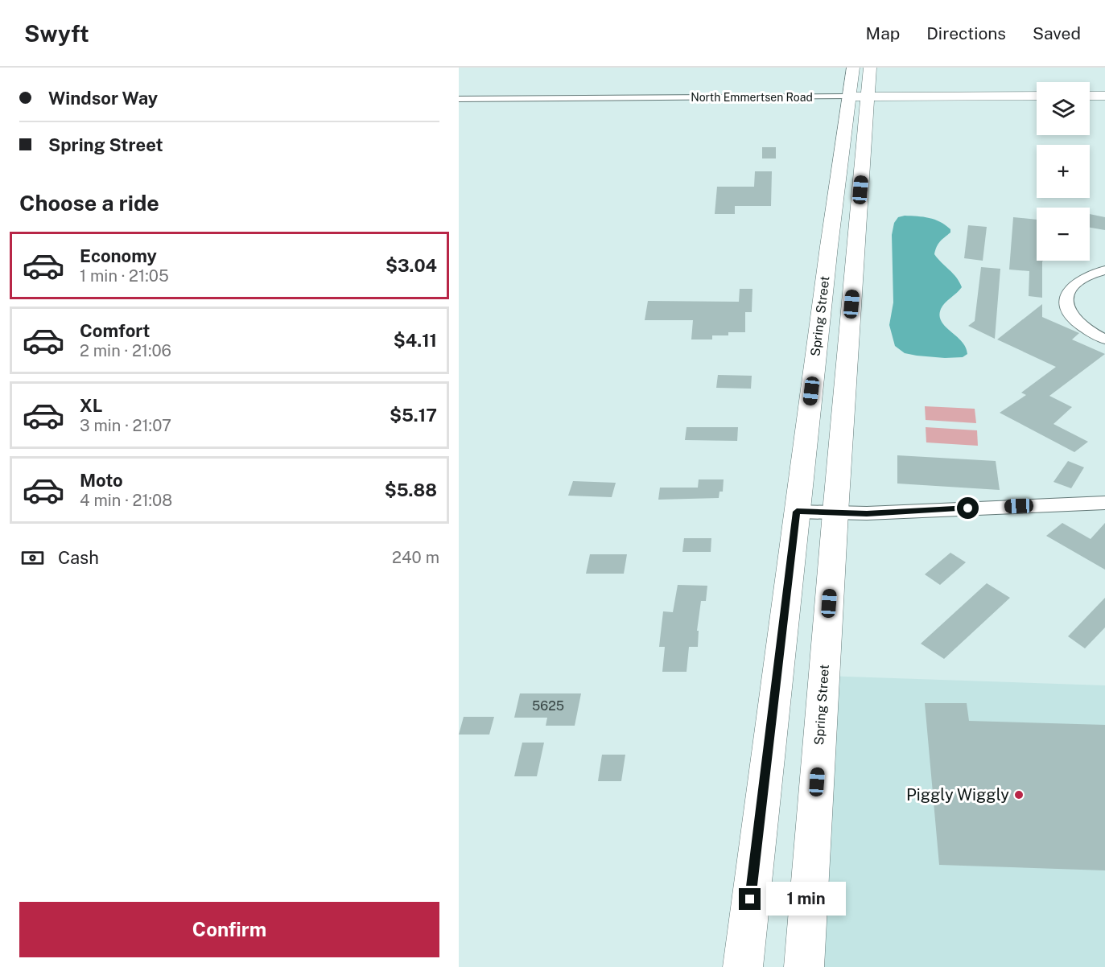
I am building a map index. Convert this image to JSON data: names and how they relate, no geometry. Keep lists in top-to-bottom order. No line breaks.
{"streets":{"main road":["North Emmertsen Road","Spring Street"]},"crossings":[["North Emmertsen Road","Spring Street"]],"places":["Piggly Wiggly"],"house_numbers":["5625"],"page":{"header":"Swyft","nav":["Map","Directions","Saved"],"banner":["Windsor Way","Spring Street"],"map_buttons":["+","−"],"heading":"Choose a ride","list":[{"name":"Economy","note":"1 min · 21:05","value":"$3.04"},{"name":"Comfort","note":"2 min · 21:06","value":"$4.11"},{"name":"XL","note":"3 min · 21:07","value":"$5.17"},{"name":"Moto","note":"4 min · 21:08","value":"$5.88"}],"pay":["Cash","240 m"],"bubble":"1 min","buttons":"Confirm"}}
